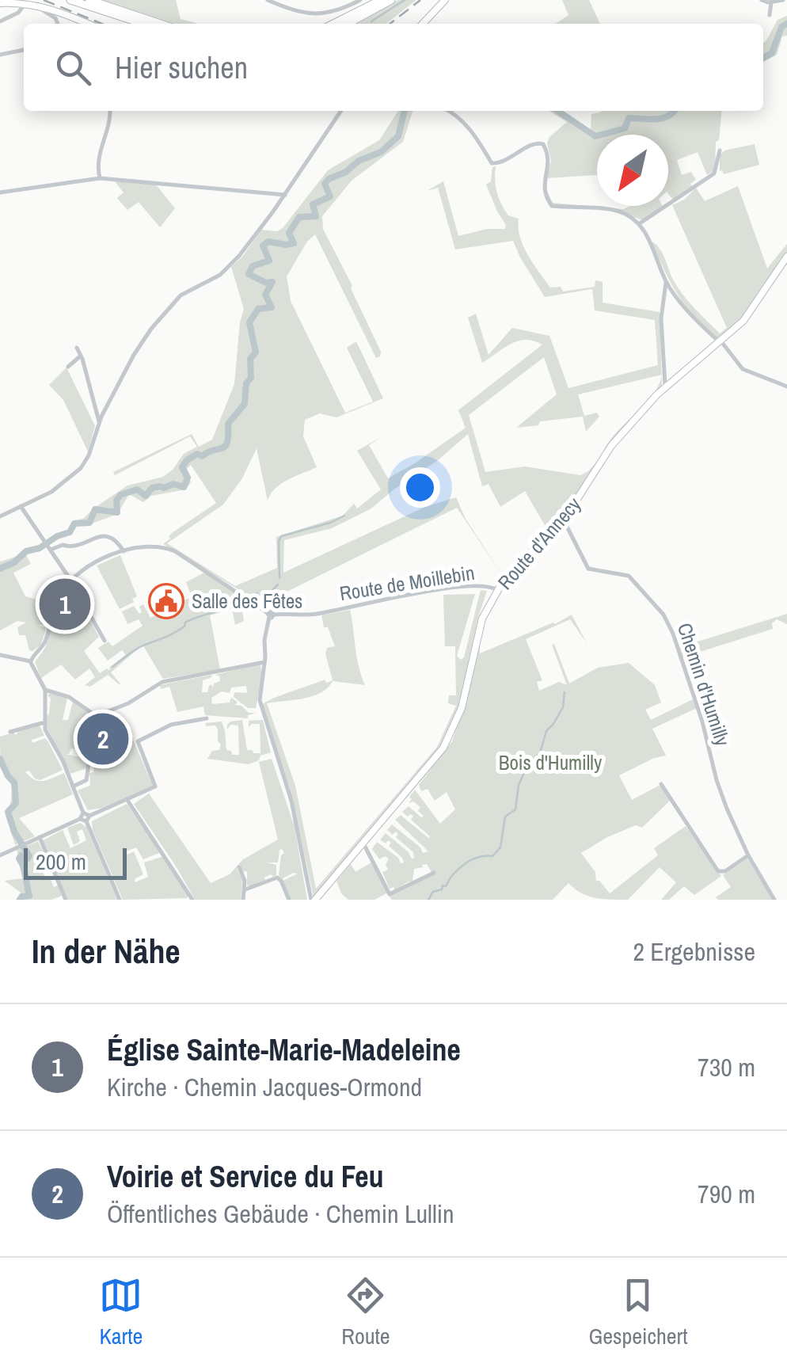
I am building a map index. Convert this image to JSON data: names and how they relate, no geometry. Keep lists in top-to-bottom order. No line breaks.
{"streets":{"main road":["Route d'Annecy"],"street":["Route de Moillebin","Chemin d'Humilly"]},"crossings":[["Route d'Annecy","Route de Moillebin"],["Route d'Annecy","Chemin d'Humilly"]],"parks":["Bois d'Humilly"],"places":{"public building":["Salle des Fêtes"]},"scale_bar":"200 m","north":"bottom left","page":{"search":"Hier suchen","pins":["1","2"],"scale":"200 m","heading":["In der Nähe","2 Ergebnisse"],"list":[{"mark":"1","name":"Église Sainte-Marie-Madeleine","note":"Kirche · Chemin Jacques-Ormond","value":"730 m"},{"mark":"2","name":"Voirie et Service du Feu","note":"Öffentliches Gebäude · Chemin Lullin","value":"790 m"}],"nav":["Karte","Route","Gespeichert"]}}
